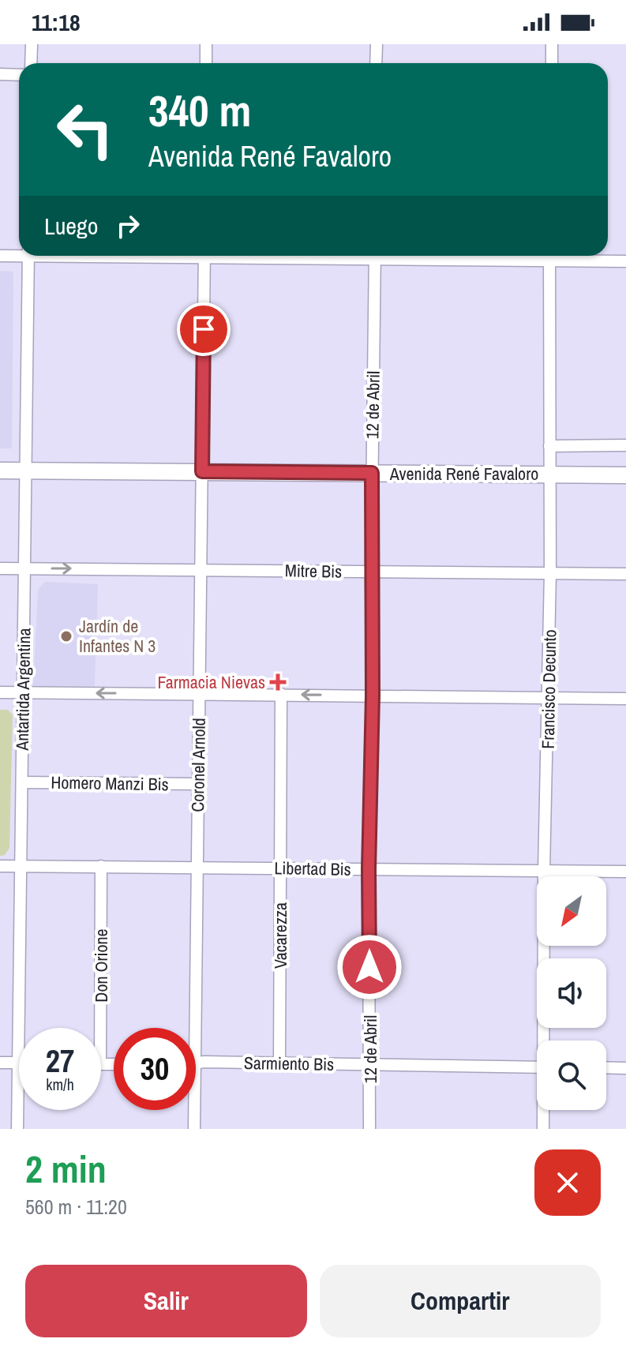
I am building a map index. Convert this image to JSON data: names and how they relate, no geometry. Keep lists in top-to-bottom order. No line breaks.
{"streets":{"main road":["Avenida René Favaloro"],"street":["12 de Abril","Mitre Bis","Antartida Argentina","Francisco Decunto","Coronel Arnold","Homero Manzi Bis","Libertad Bis","Vacarezza","Don Orione","Sarmiento Bis"]},"crossings":[["12 de Abril","Avenida René Favaloro"],["12 de Abril","Mitre Bis"],["12 de Abril","Libertad Bis"],["12 de Abril","Sarmiento Bis"],["Avenida René Favaloro","Antartida Argentina"],["Avenida René Favaloro","Francisco Decunto"],["Avenida René Favaloro","Coronel Arnold"],["Mitre Bis","Antartida Argentina"],["Mitre Bis","Francisco Decunto"],["Mitre Bis","Coronel Arnold"],["Antartida Argentina","Homero Manzi Bis"],["Antartida Argentina","Libertad Bis"],["Francisco Decunto","Libertad Bis"],["Coronel Arnold","Homero Manzi Bis"],["Coronel Arnold","Libertad Bis"],["Coronel Arnold","Sarmiento Bis"],["Libertad Bis","Vacarezza"],["Libertad Bis","Don Orione"],["Vacarezza","Sarmiento Bis"]],"places":{"other":["Jardín de Infantes N 3"],"health":["Farmacia Nievas"]},"north":"bottom left","page":{"status":"11:18","turn":["340 m","Avenida René Favaloro"],"then":"Luego","speed":"27 km/h","limit":"30","heading":["2 min","560 m · 11:20"],"buttons":["Salir","Compartir"]}}
